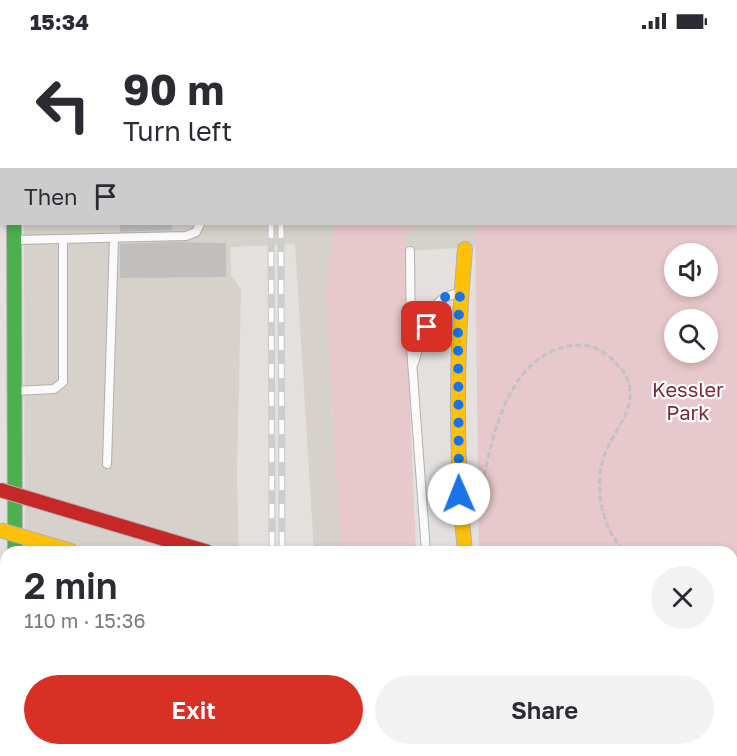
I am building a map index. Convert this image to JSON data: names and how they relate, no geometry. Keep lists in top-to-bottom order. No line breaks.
{"parks":["Kessler Park"],"page":{"status":"15:34","turn":["90 m","Turn left"],"then":"Then","heading":["2 min","110 m · 15:36"],"buttons":["Exit","Share"]}}
